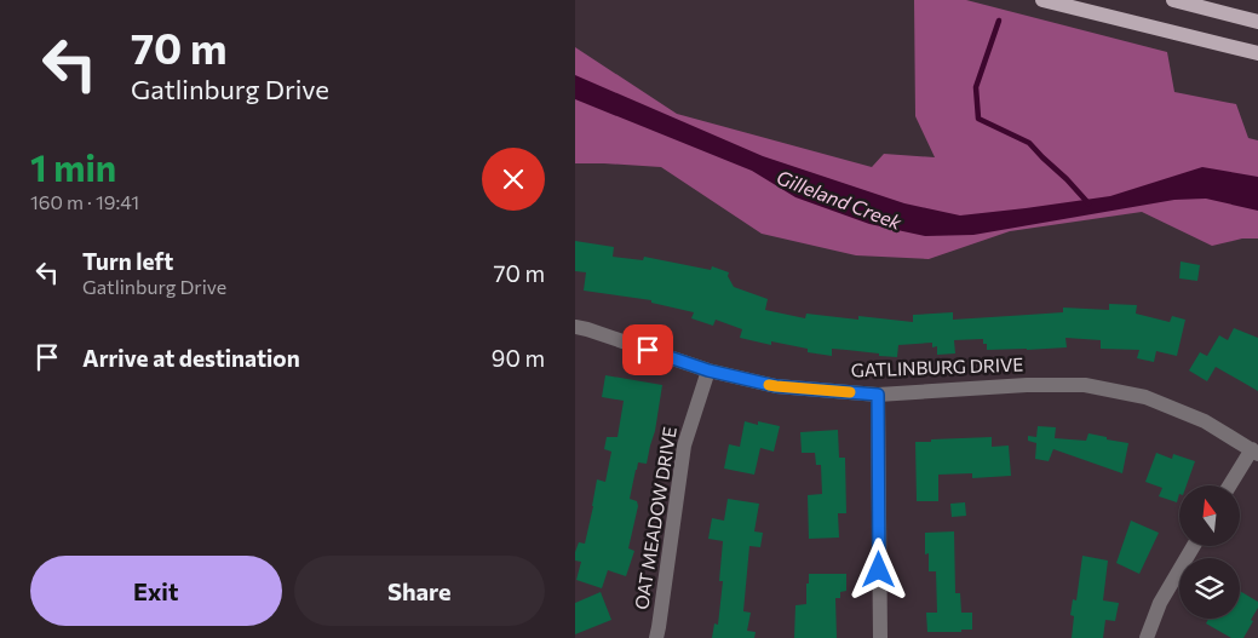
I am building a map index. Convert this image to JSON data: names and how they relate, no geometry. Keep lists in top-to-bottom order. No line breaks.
{"streets":{"street":["GATLINBURG DRIVE","OAT MEADOW DRIVE"]},"crossings":[["GATLINBURG DRIVE","OAT MEADOW DRIVE"]],"water":["Gilleland Creek"],"north":"top","page":{"turn":["70 m","Gatlinburg Drive"],"heading":["1 min","160 m · 19:41"],"list":[{"name":"Turn left","note":"Gatlinburg Drive","value":"70 m"},{"name":"Arrive at destination","value":"90 m"}],"buttons":["Exit","Share"]}}
